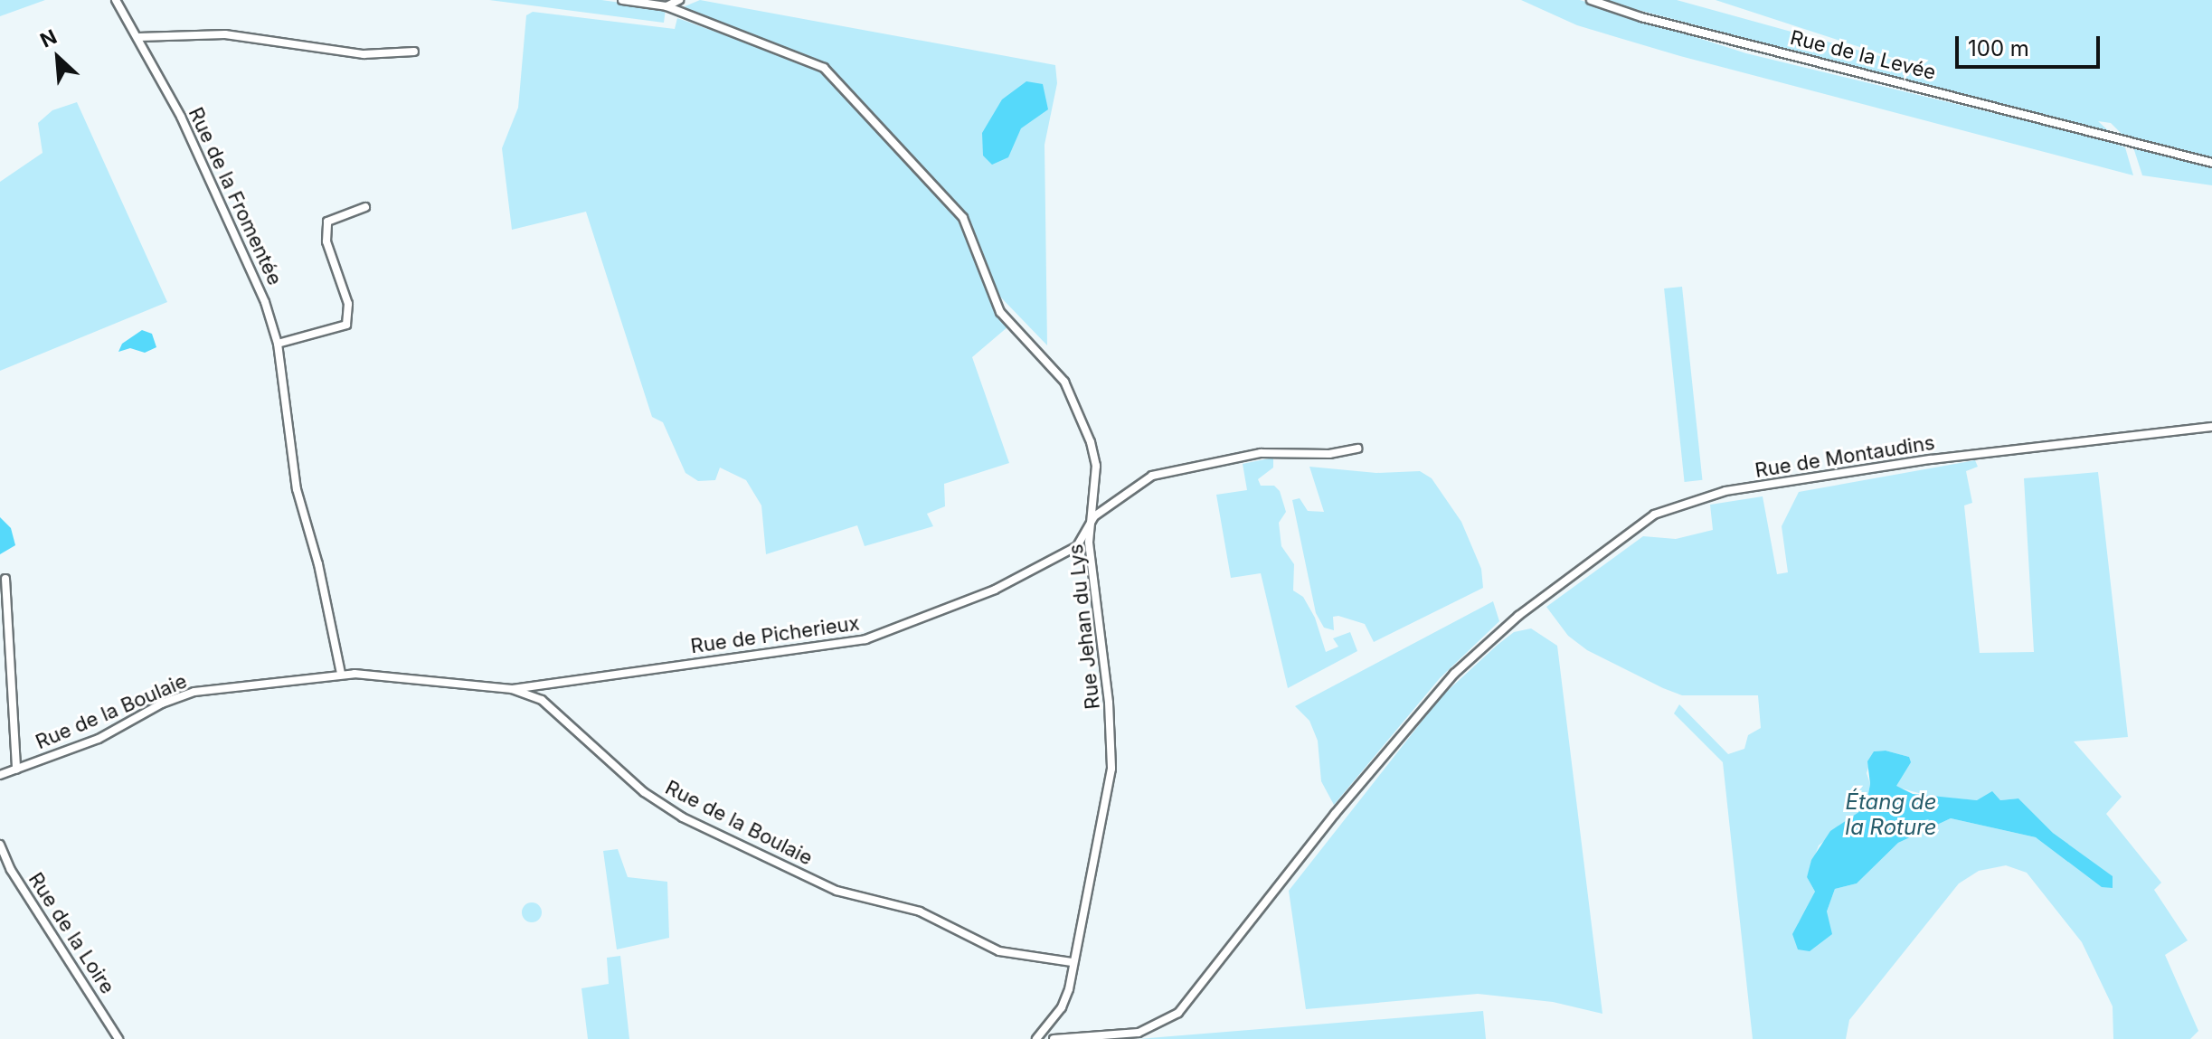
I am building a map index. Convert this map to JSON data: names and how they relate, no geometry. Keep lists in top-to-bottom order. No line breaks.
{"streets":{"street":["Rue de la Levée","Rue de la Fromentée","Rue de Montaudins","Rue Jehan du Lys","Rue de Picherieux","Rue de la Boulaie","Rue de la Loire"]},"crossings":[["Rue de la Fromentée","Rue de la Boulaie"],["Rue Jehan du Lys","Rue de Picherieux"],["Rue Jehan du Lys","Rue de la Boulaie"],["Rue de Picherieux","Rue de la Boulaie"]],"water":["Étang de la Roture"],"scale_bar":"100 m","north":"top left"}
